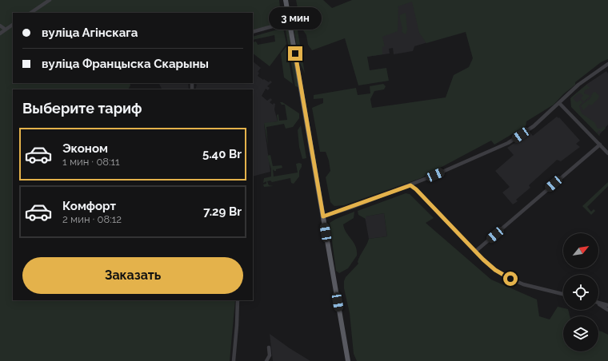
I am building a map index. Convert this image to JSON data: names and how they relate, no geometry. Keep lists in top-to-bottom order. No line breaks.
{"north":"top right","page":{"bubble":"3 мин","banner":["вуліца Агінскага","вуліца Францыска Скарыны"],"heading":"Выберите тариф","list":[{"name":"Эконом","note":"1 мин · 08:11","value":"5.40 Br"},{"name":"Комфорт","note":"2 мин · 08:12","value":"7.29 Br"}],"buttons":"Заказать"}}
